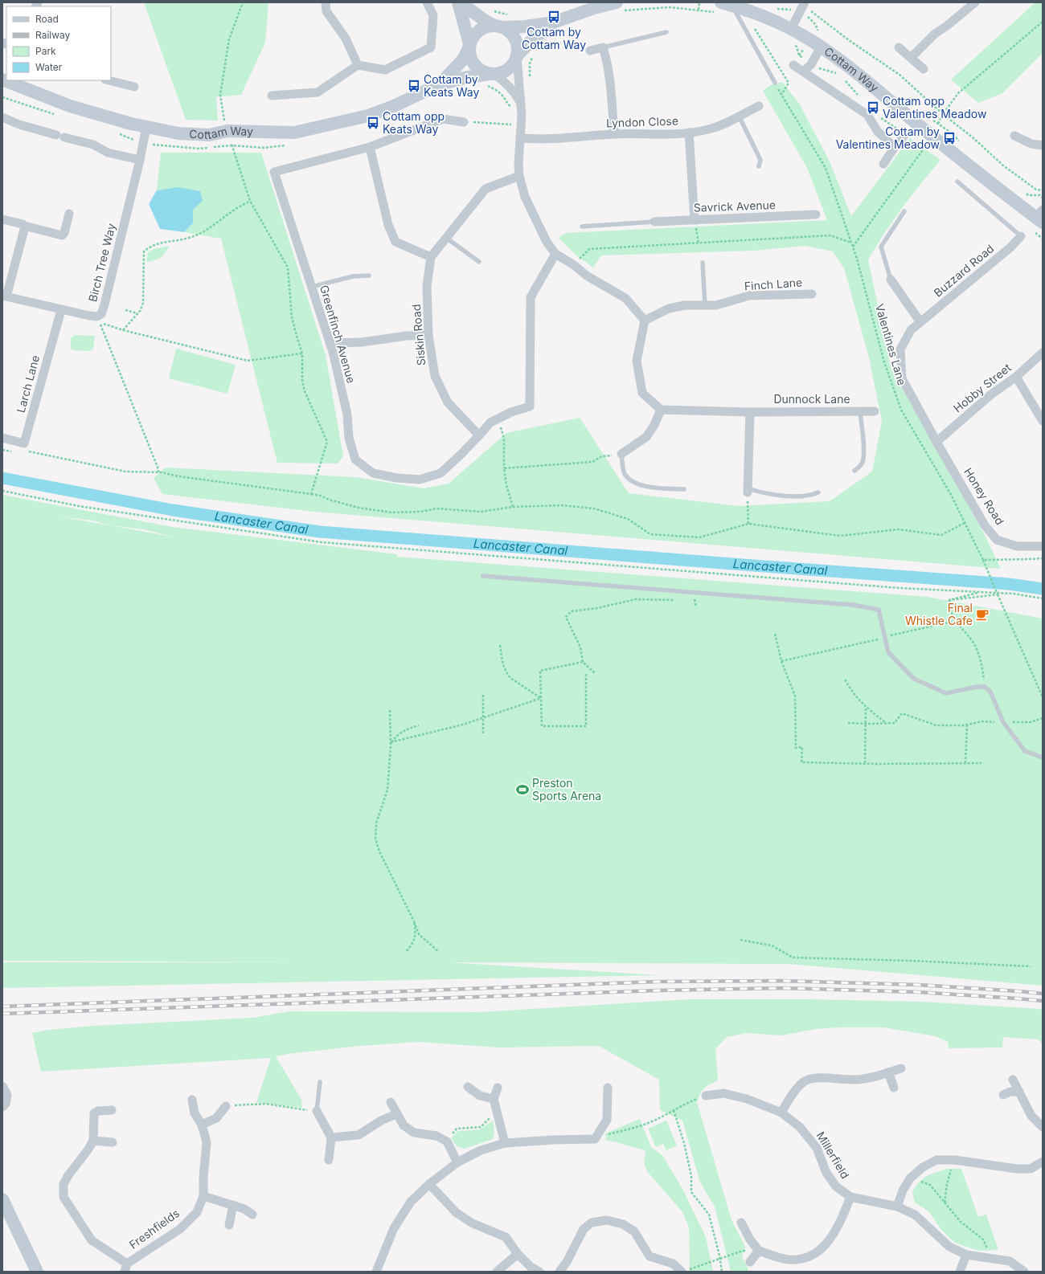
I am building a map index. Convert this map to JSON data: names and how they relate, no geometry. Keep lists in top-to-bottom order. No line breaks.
{"streets":{"main road":["Cottam Way"],"street":["Lyndon Close","Savrick Avenue","Birch Tree Way","Buzzard Road","Finch Lane","Greenfinch Avenue","Siskin Road","Larch Lane","Hobby Street","Dunnock Lane","Honey Road","Millerfield","Freshfields"],"path":["Valentines Lane"]},"crossings":[["Cottam Way","Birch Tree Way"],["Birch Tree Way","Larch Lane"],["Buzzard Road","Hobby Street"],["Buzzard Road","Honey Road"],["Greenfinch Avenue","Siskin Road"],["Hobby Street","Honey Road"]],"water":["Lancaster Canal"],"places":{"bus stop":["Cottam by Cottam Way","Cottam by Keats Way","Cottam opp Valentines Meadow","Cottam opp Keats Way","Cottam by Valentines Meadow"],"cafe":["Final Whistle Cafe"],"sports":["Preston Sports Arena"]},"legend":["Road","Railway","Park","Water"]}
